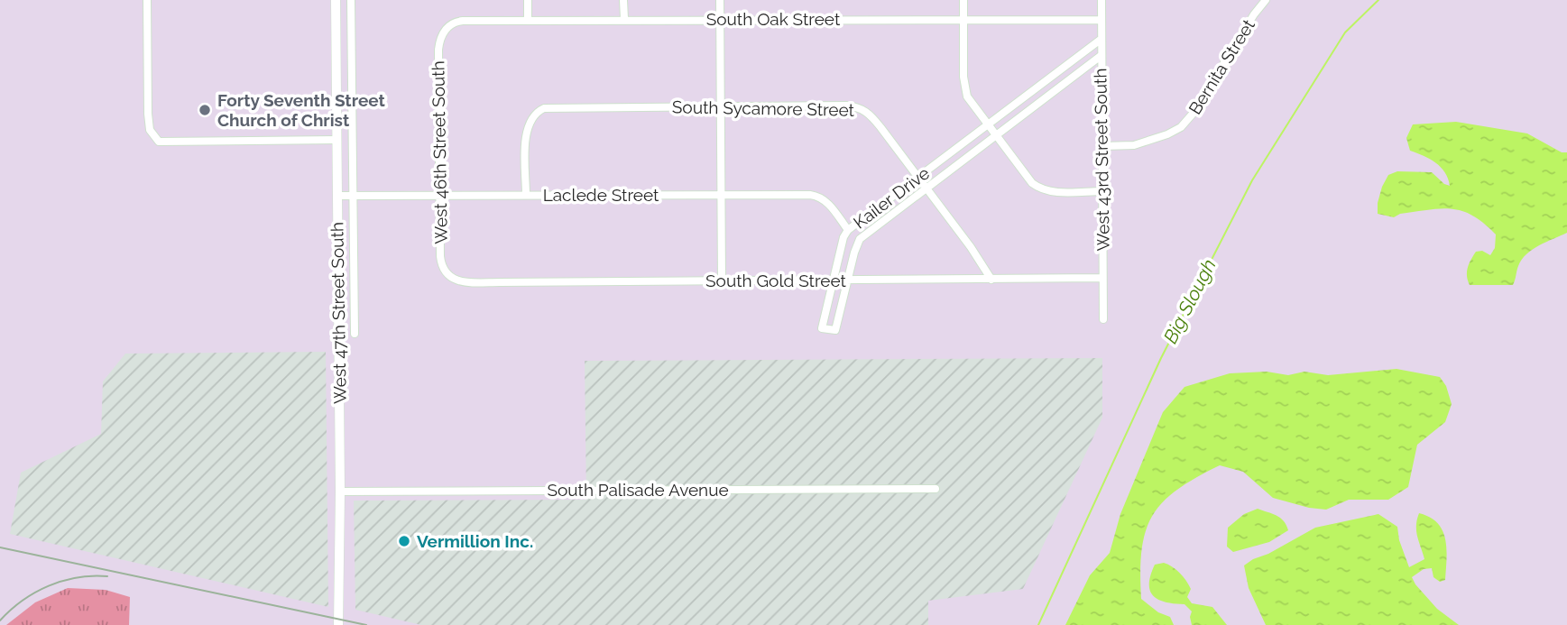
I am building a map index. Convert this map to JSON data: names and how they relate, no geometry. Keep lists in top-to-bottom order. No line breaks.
{"streets":{"street":["South Oak Street","Bernita Street","South Sycamore Street","West 46th Street South","West 43rd Street South","Laclede Street","Kailer Drive","South Gold Street","West 47th Street South","South Palisade Avenue"]},"crossings":[["South Oak Street","West 46th Street South"],["South Oak Street","West 43rd Street South"],["Bernita Street","West 43rd Street South"],["South Sycamore Street","Laclede Street"],["South Sycamore Street","Kailer Drive"],["South Sycamore Street","South Gold Street"],["West 46th Street South","Laclede Street"],["West 46th Street South","South Gold Street"],["West 43rd Street South","Kailer Drive"],["West 43rd Street South","South Gold Street"],["Laclede Street","Kailer Drive"],["Laclede Street","West 47th Street South"],["Kailer Drive","South Gold Street"],["West 47th Street South","South Palisade Avenue"]],"water":["Big Slough"],"places":["Forty Seventh Street Church of Christ","Vermillion Inc."]}
